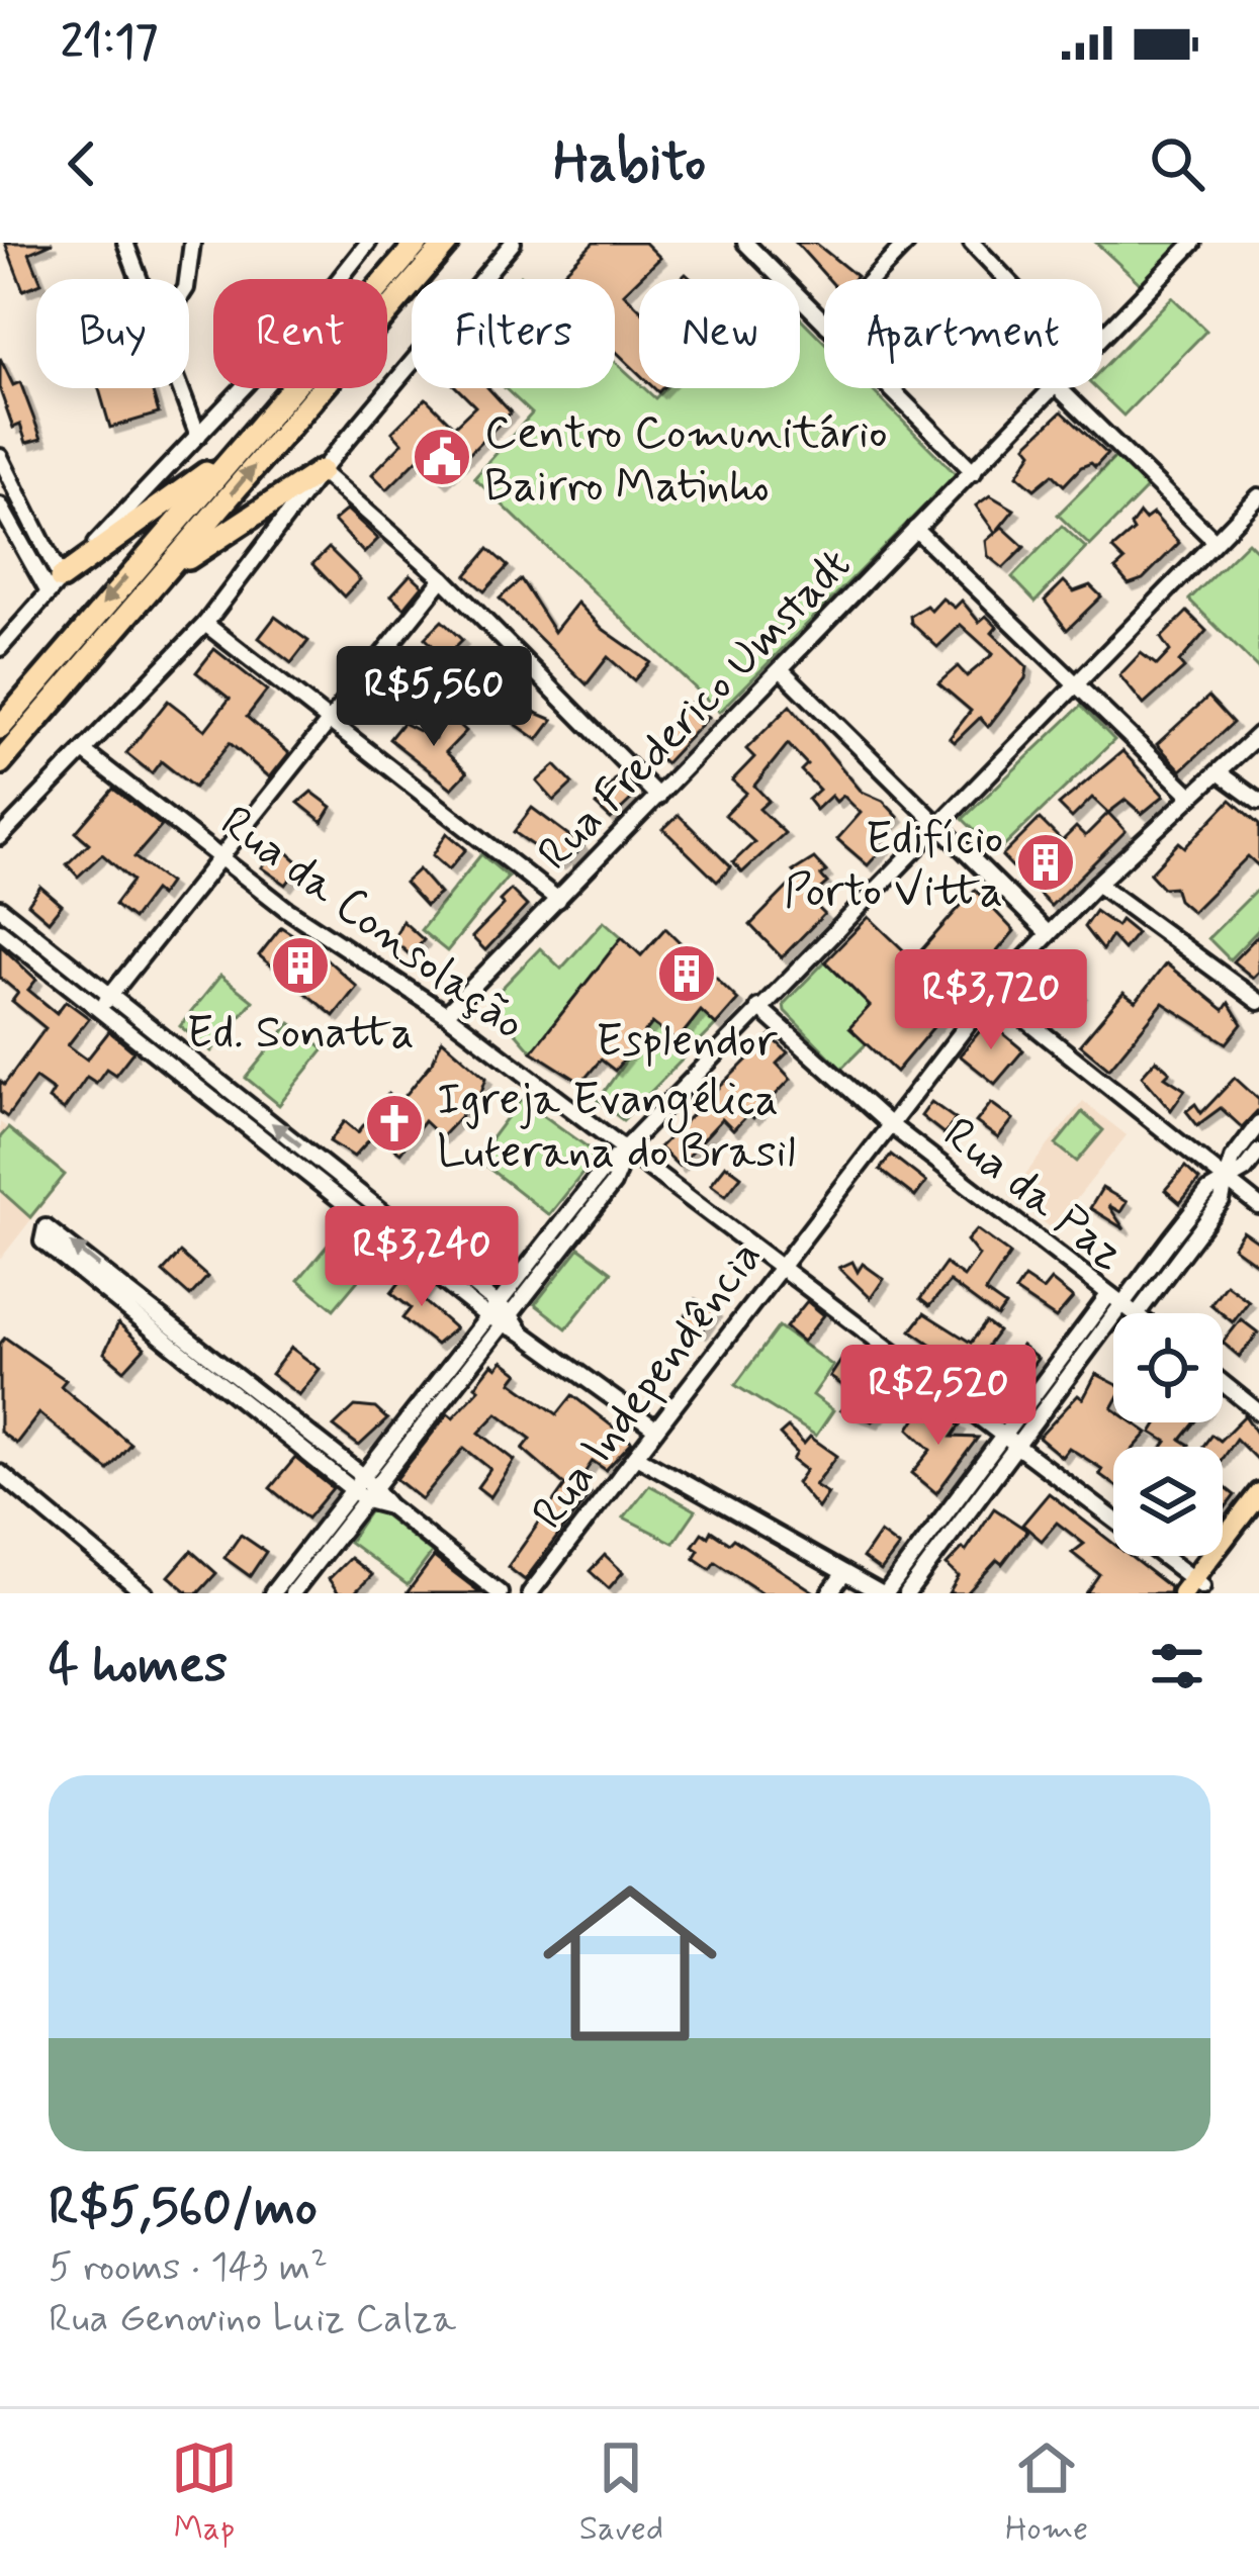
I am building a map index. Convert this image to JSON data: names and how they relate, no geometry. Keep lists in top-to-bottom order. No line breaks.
{"streets":{"street":["Rua Frederico Umstadt","Rua da Consolação","Rua da Paz","Rua Independência"]},"crossings":[["Rua Frederico Umstadt","Rua da Consolação"],["Rua da Consolação","Rua Independência"],["Rua da Paz","Rua Independência"]],"places":{"public building":["Centro Comunitário Bairro Matinho"],"building":["Edifício Porto Vitta","Ed. Sonatta","Esplendor"],"church":["Igreja Evangélica Luterana do Brasil"]},"page":{"status":"21:17","header":"Habito","chip":["Buy","Rent","Filters","New","Apartment"],"price":["R$5,560","R$3,720","R$3,240","R$2,520"],"heading":"4 homes","list":[{"name":"R$5,560/mo","note":"5 rooms · 143 m² · Rua Genovino Luiz Calza"}],"tabs":["Map","Saved","Home"]}}
